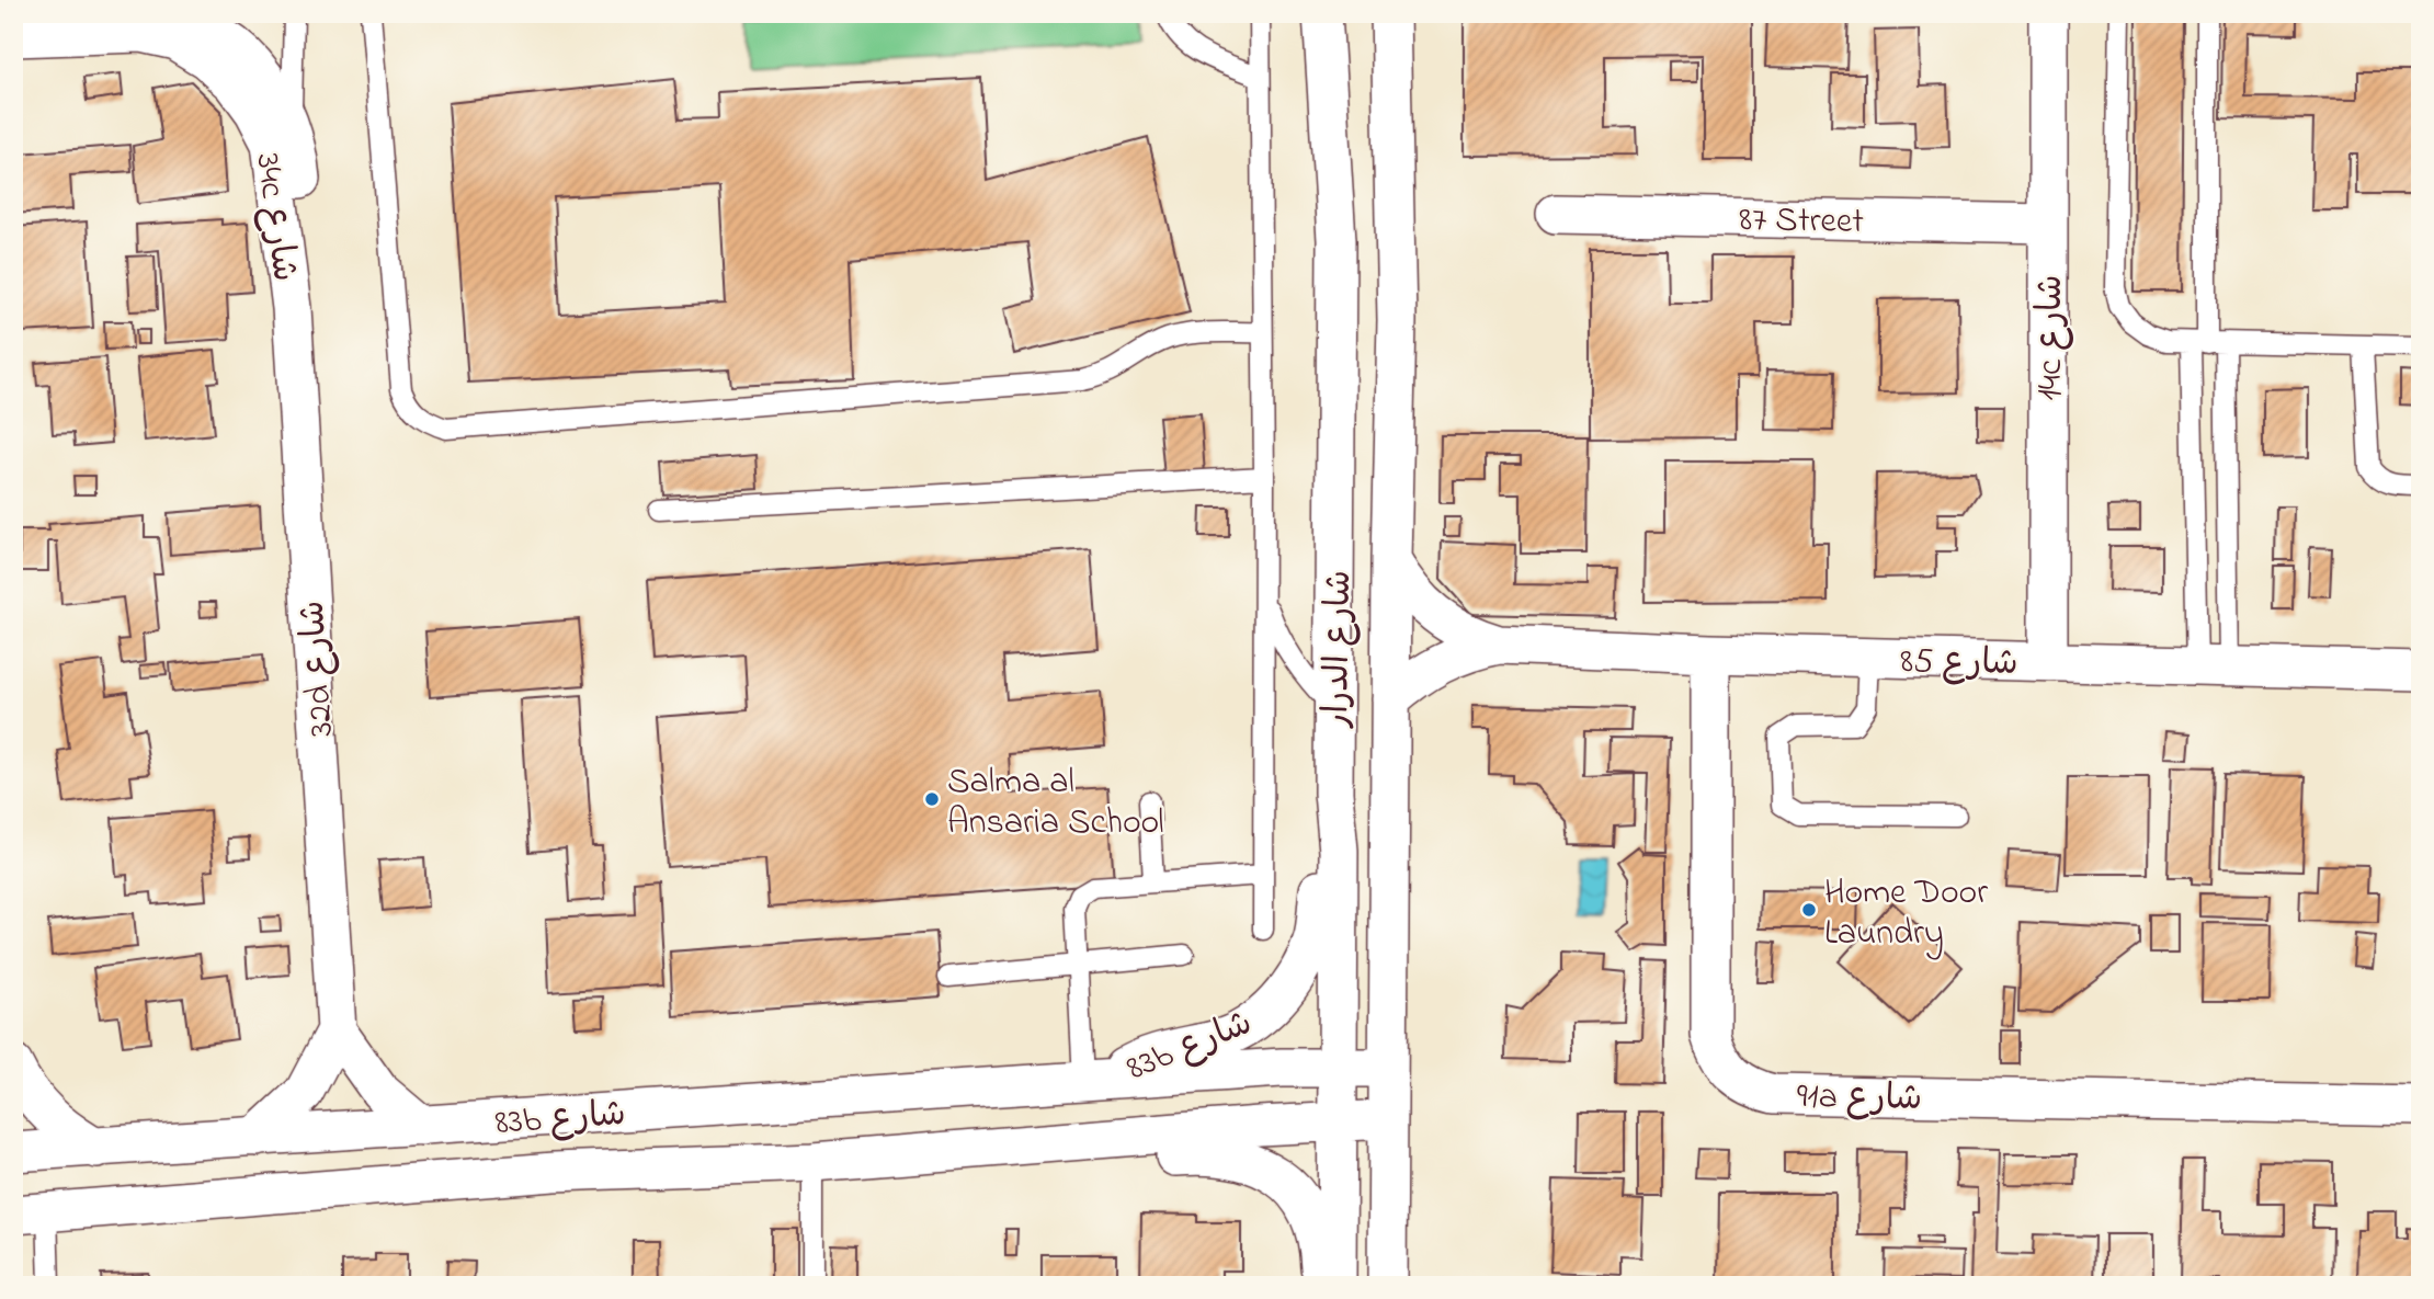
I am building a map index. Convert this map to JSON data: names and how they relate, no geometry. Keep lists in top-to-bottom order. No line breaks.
{"streets":{"street":["34c شارع","87 Street","14c شارع","شارع الدرار","شارع 85","32d شارع","83b شارع","91a شارع"]},"crossings":[["34c شارع","32d شارع"],["87 Street","14c شارع"],["14c شارع","شارع 85"],["شارع الدرار","شارع 85"],["شارع الدرار","83b شارع"],["شارع 85","91a شارع"]],"places":["Salma al Ansaria School","Home Door Laundry"]}
